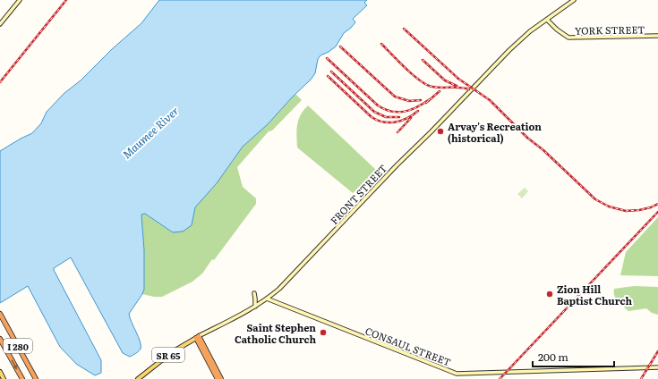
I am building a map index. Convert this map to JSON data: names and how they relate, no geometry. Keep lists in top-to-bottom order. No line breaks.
{"streets":{"highway":["I 280"],"main road":["FRONT STREET","SR 65"],"street":["YORK STREET","CONSAUL STREET"]},"crossings":[["YORK STREET","FRONT STREET"],["FRONT STREET","CONSAUL STREET"]],"water":["Maumee River"],"places":["Arvay's Recreation (historical)","Zion Hill Baptist Church","Saint Stephen Catholic Church"],"scale_bar":"200 m"}
